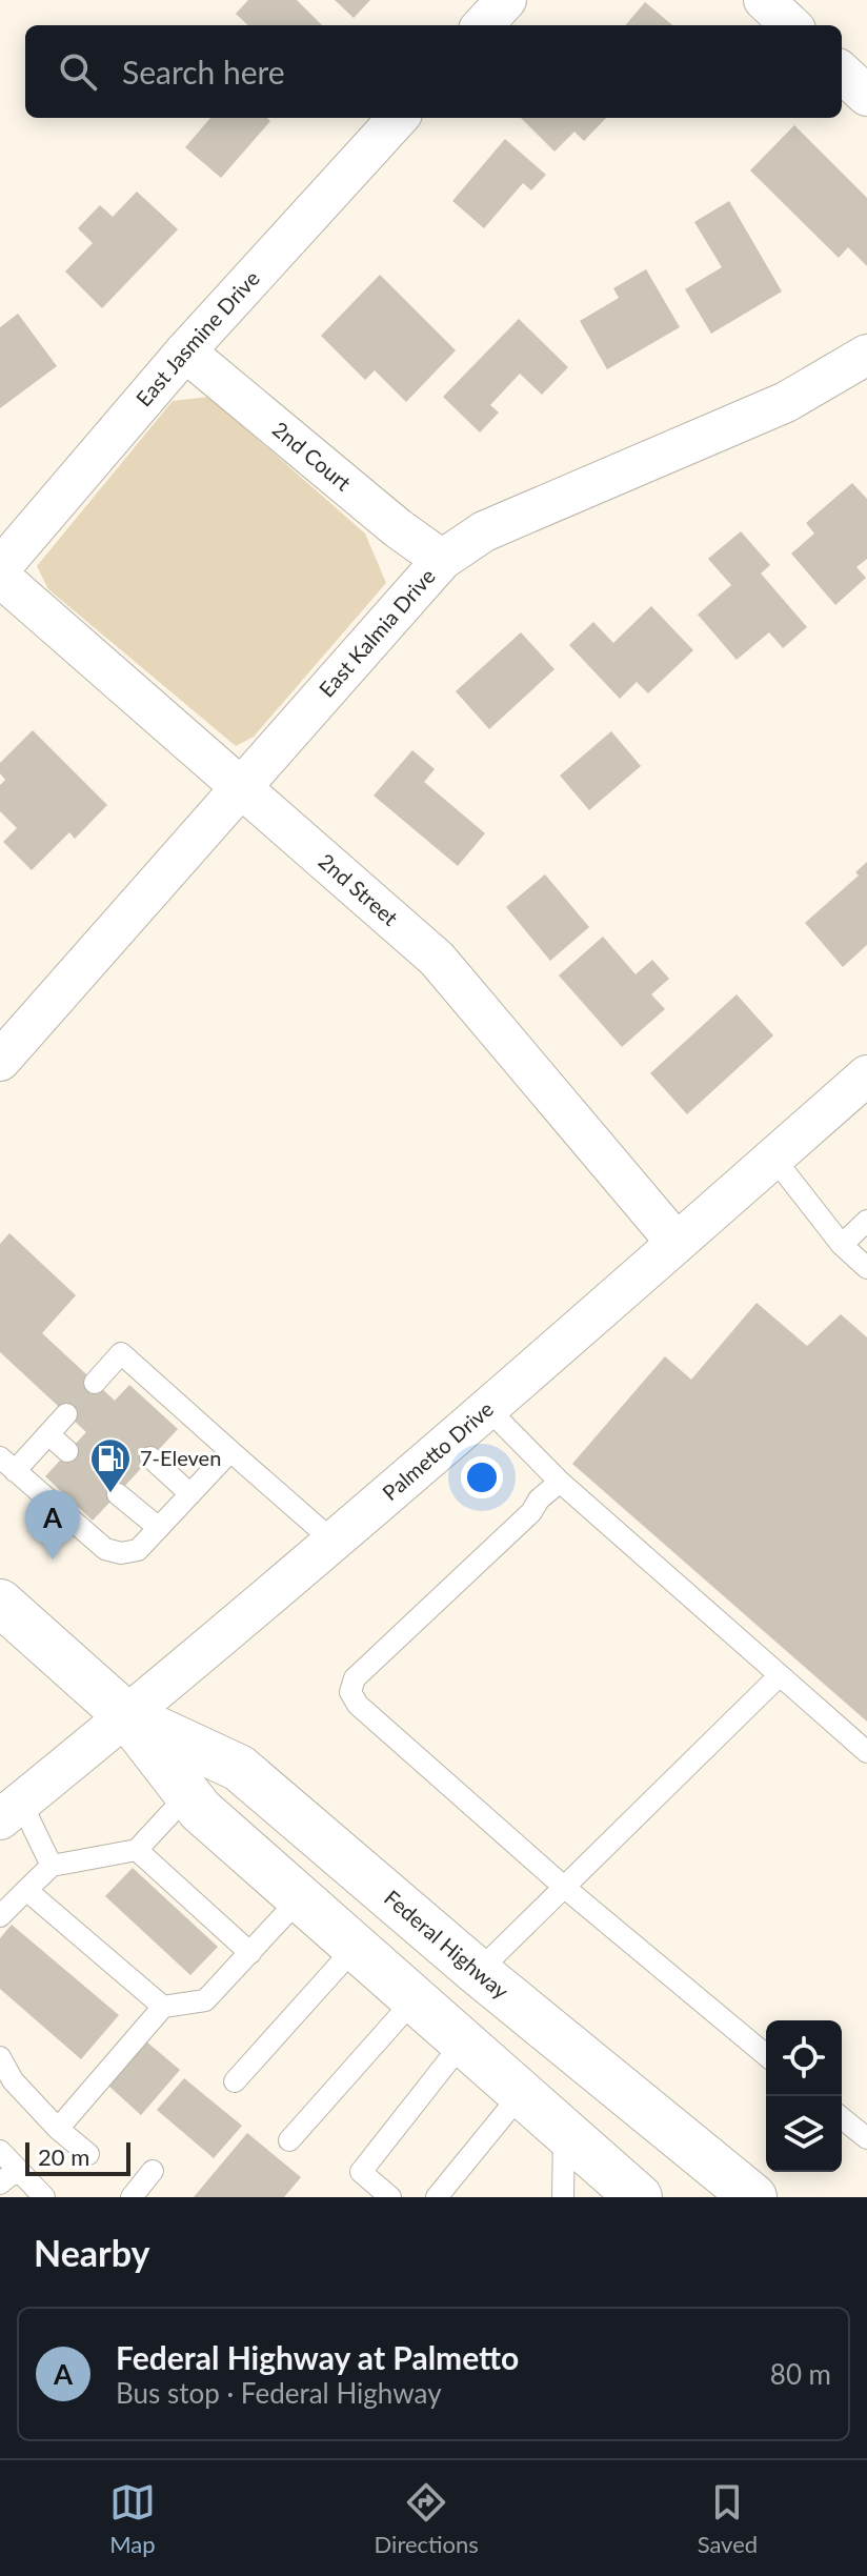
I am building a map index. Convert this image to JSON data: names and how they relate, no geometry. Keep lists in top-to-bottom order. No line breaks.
{"streets":{"main road":["Federal Highway"],"street":["East Jasmine Drive","2nd Court","East Kalmia Drive","2nd Street","Palmetto Drive"]},"crossings":[["East Jasmine Drive","2nd Court"],["2nd Court","East Kalmia Drive"],["East Kalmia Drive","2nd Street"],["2nd Street","Palmetto Drive"],["Palmetto Drive","Federal Highway"]],"places":{"fuel station":["7-Eleven"]},"scale_bar":"20 m","page":{"search":"Search here","pins":"A","scale":"20 m","heading":"Nearby","list":[{"mark":"A","name":"Federal Highway at Palmetto","note":"Bus stop · Federal Highway","value":"80 m"}],"nav":["Map","Directions","Saved"]}}
